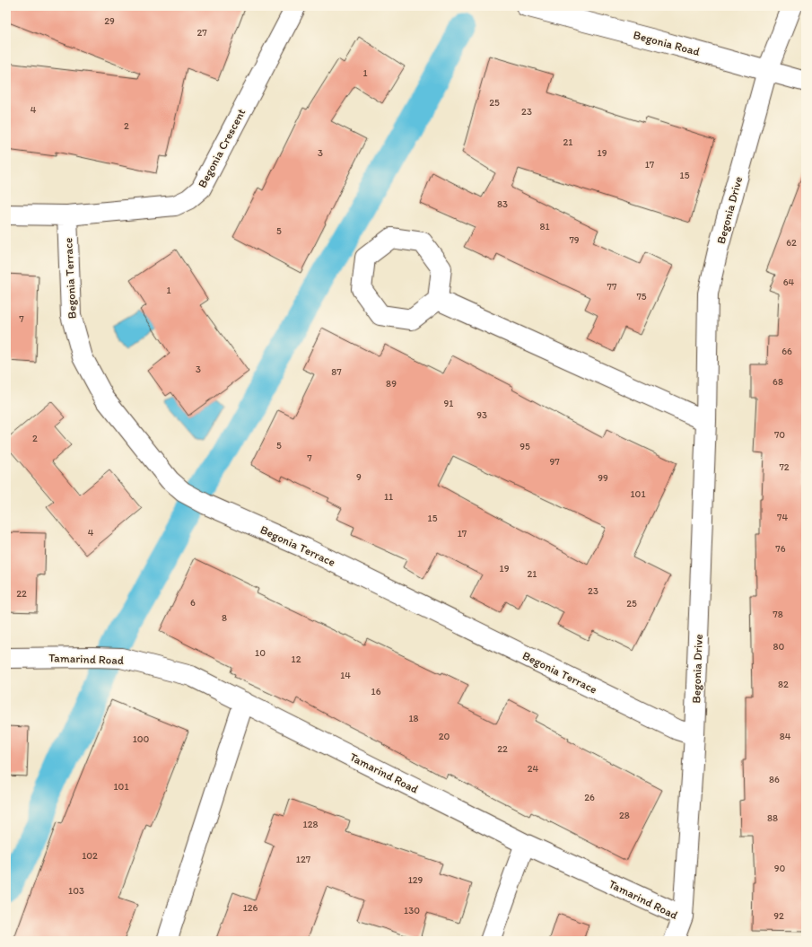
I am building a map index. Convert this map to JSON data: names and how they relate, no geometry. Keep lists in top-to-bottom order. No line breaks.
{"streets":{"street":["Begonia Road","Begonia Crescent","Begonia Drive","Begonia Terrace","Tamarind Road"]},"crossings":[["Begonia Road","Begonia Drive"],["Begonia Crescent","Begonia Terrace"],["Begonia Drive","Begonia Terrace"],["Begonia Drive","Tamarind Road"]],"house_numbers":["29","27","1","25","4","23","2","21","3","19","17","15","83","81","5","79","62","64","77","1","75","7","66","3","87","68","89","91","93","70","2","5","95","7","97","72","9","99","101","11","74","15","4","17","76","19","21","23","22","6","25","78","8","80","10","12","14","82","16","18","20","84","100","22","24","86","101","26","28","88","128","102","127","90","129","103","126","130","92"]}
